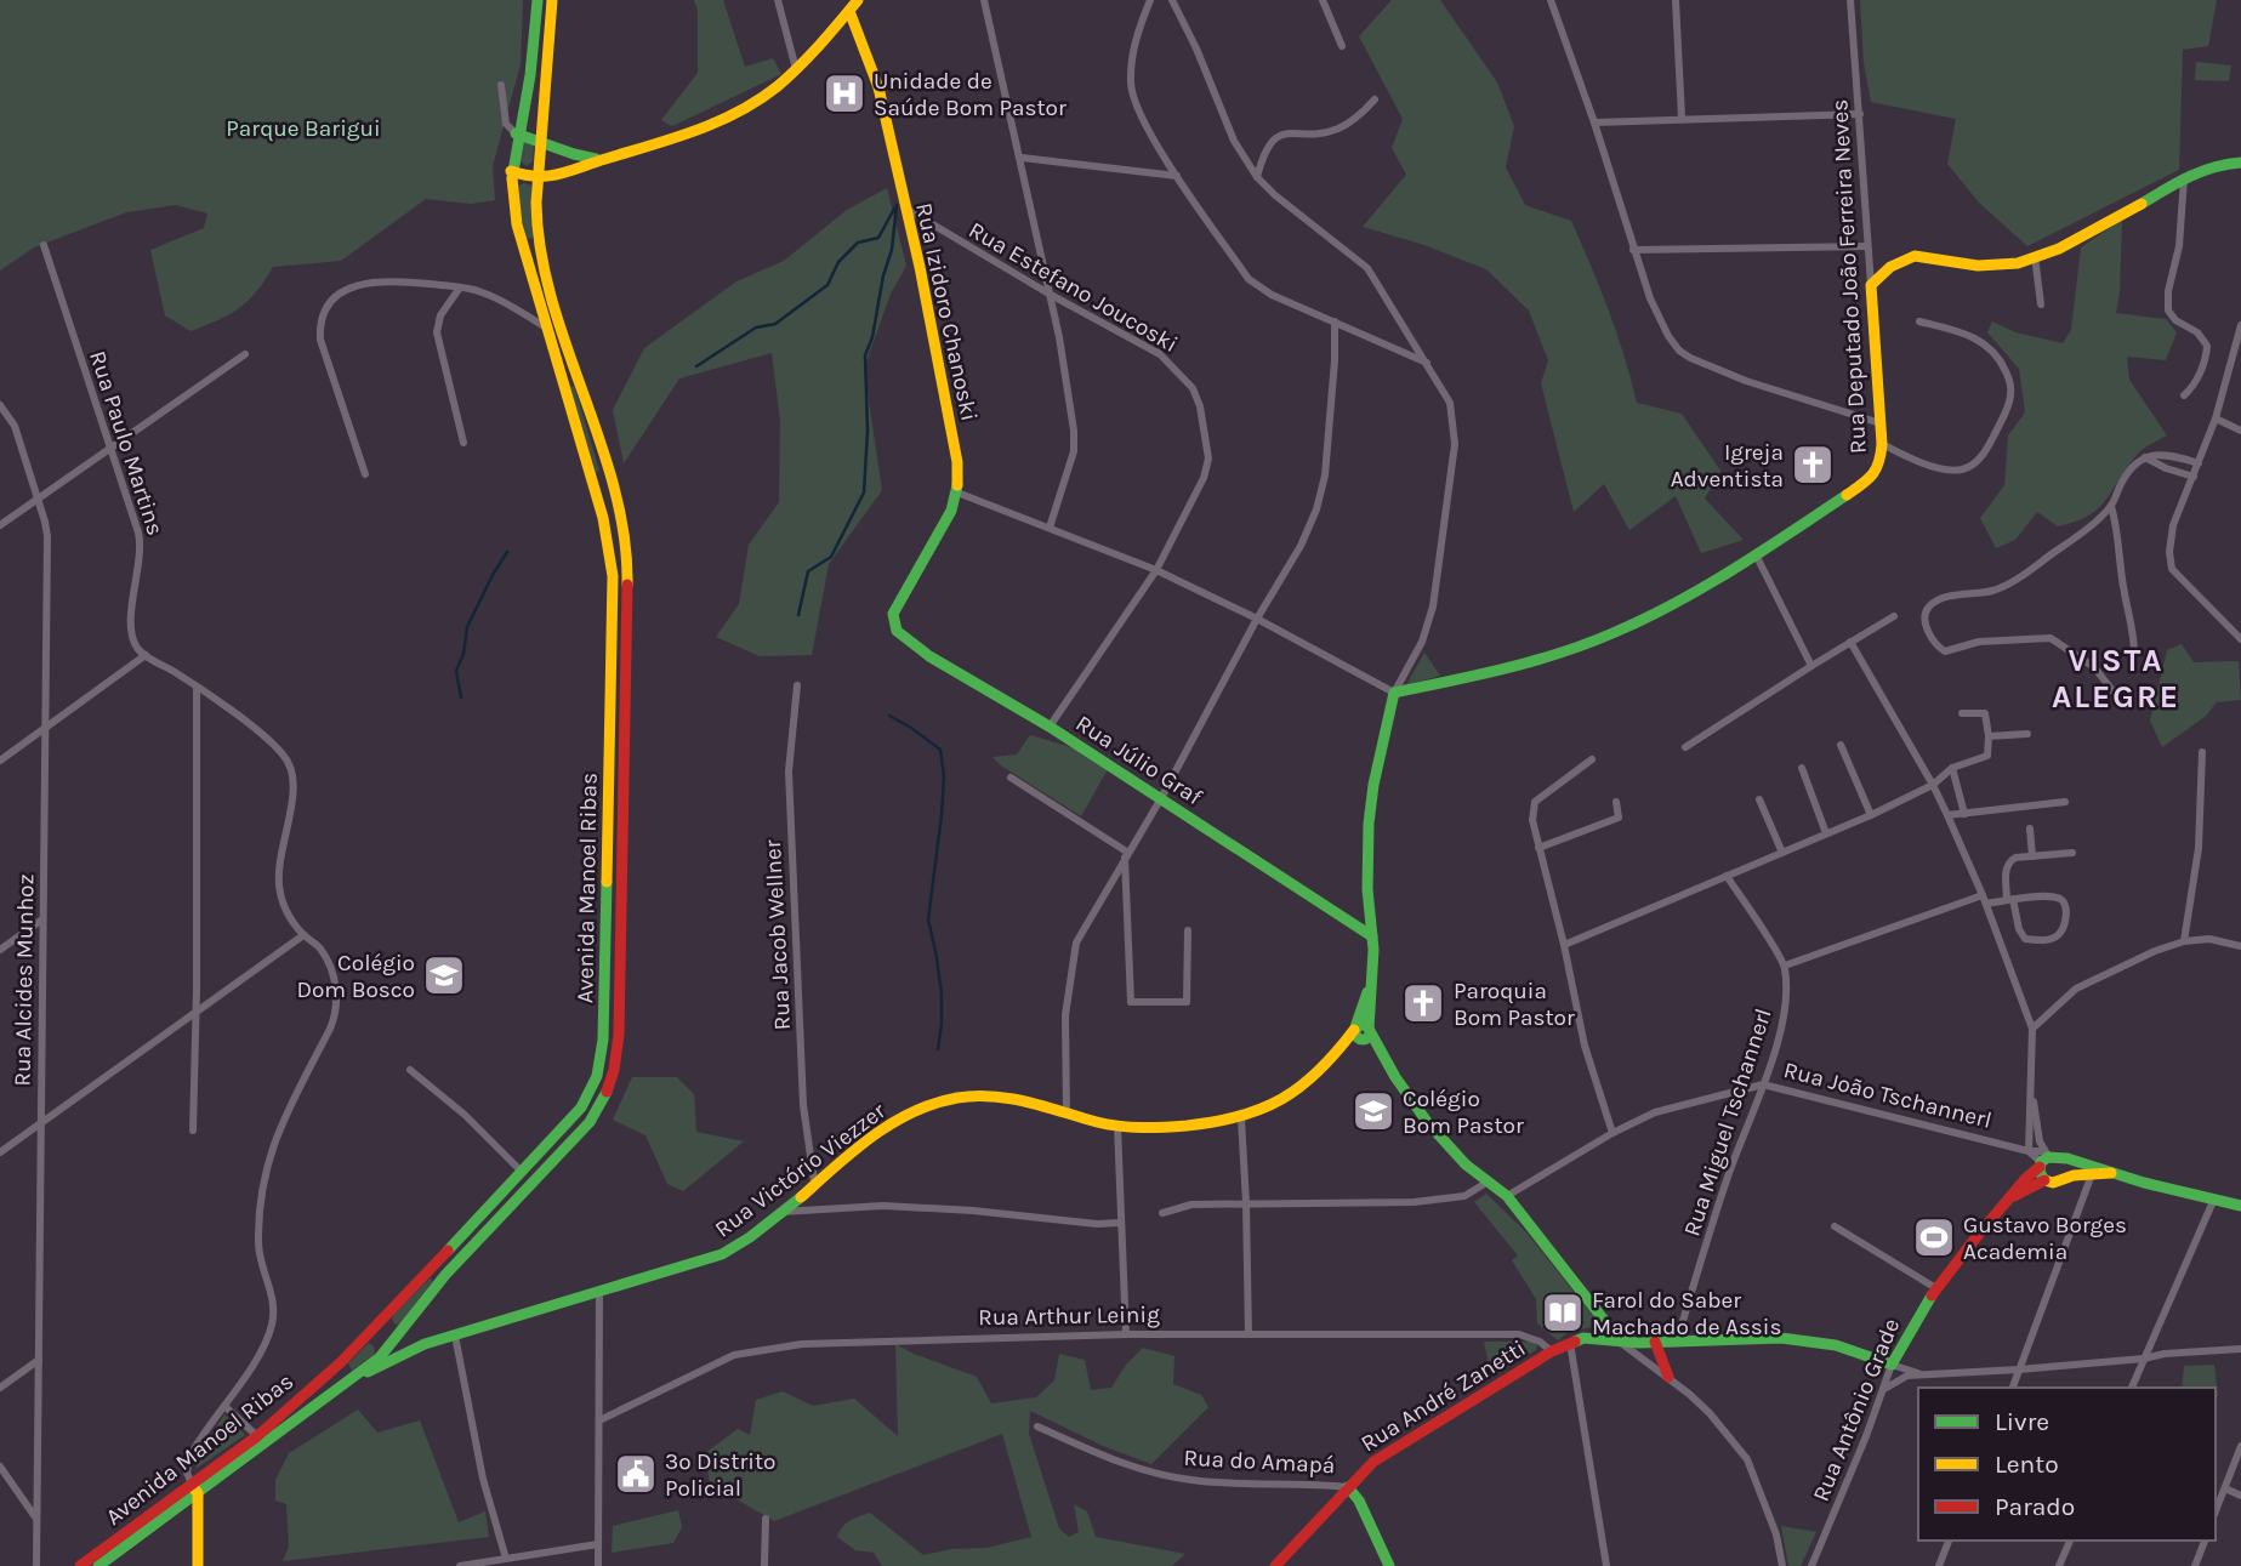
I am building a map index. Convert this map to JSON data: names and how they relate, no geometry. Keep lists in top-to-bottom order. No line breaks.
{"streets":{"main road":["Rua Deputado João Ferreira Neves","Rua Izidoro Chanoski","Rua Júlio Graf","Avenida Manoel Ribas","Rua João Tschannerl","Rua Victório Viezzer","Rua André Zanetti","Rua Antônio Grade","Rua do Amapá"],"street":["Rua Estefano Joucoski","Rua Paulo Martins","Rua Jacob Wellner","Rua Alcides Munhoz","Rua Miguel Tschannerl","Rua Arthur Leinig"]},"crossings":[["Rua Estefano Joucoski","Rua Izidoro Chanoski"],["Rua Estefano Joucoski","Rua Júlio Graf"],["Rua Izidoro Chanoski","Rua Júlio Graf"],["Avenida Manoel Ribas","Rua Victório Viezzer"],["Rua Jacob Wellner","Rua Victório Viezzer"],["Rua João Tschannerl","Rua Miguel Tschannerl"],["Rua João Tschannerl","Rua Antônio Grade"],["Rua Arthur Leinig","Rua André Zanetti"],["Rua André Zanetti","Rua do Amapá"]],"districts":["VISTA ALEGRE"],"parks":["Parque Barigui"],"places":{"hospital":["Unidade de Saúde Bom Pastor"],"church":["Igreja Adventista","Paroquia Bom Pastor"],"school or university":["Colégio Dom Bosco","Colégio Bom Pastor"],"sports":["Gustavo Borges Academia"],"library":["Farol do Saber Machado de Assis"],"public building":["3º Distrito Policial"]},"legend":["Livre","Lento","Parado"]}
